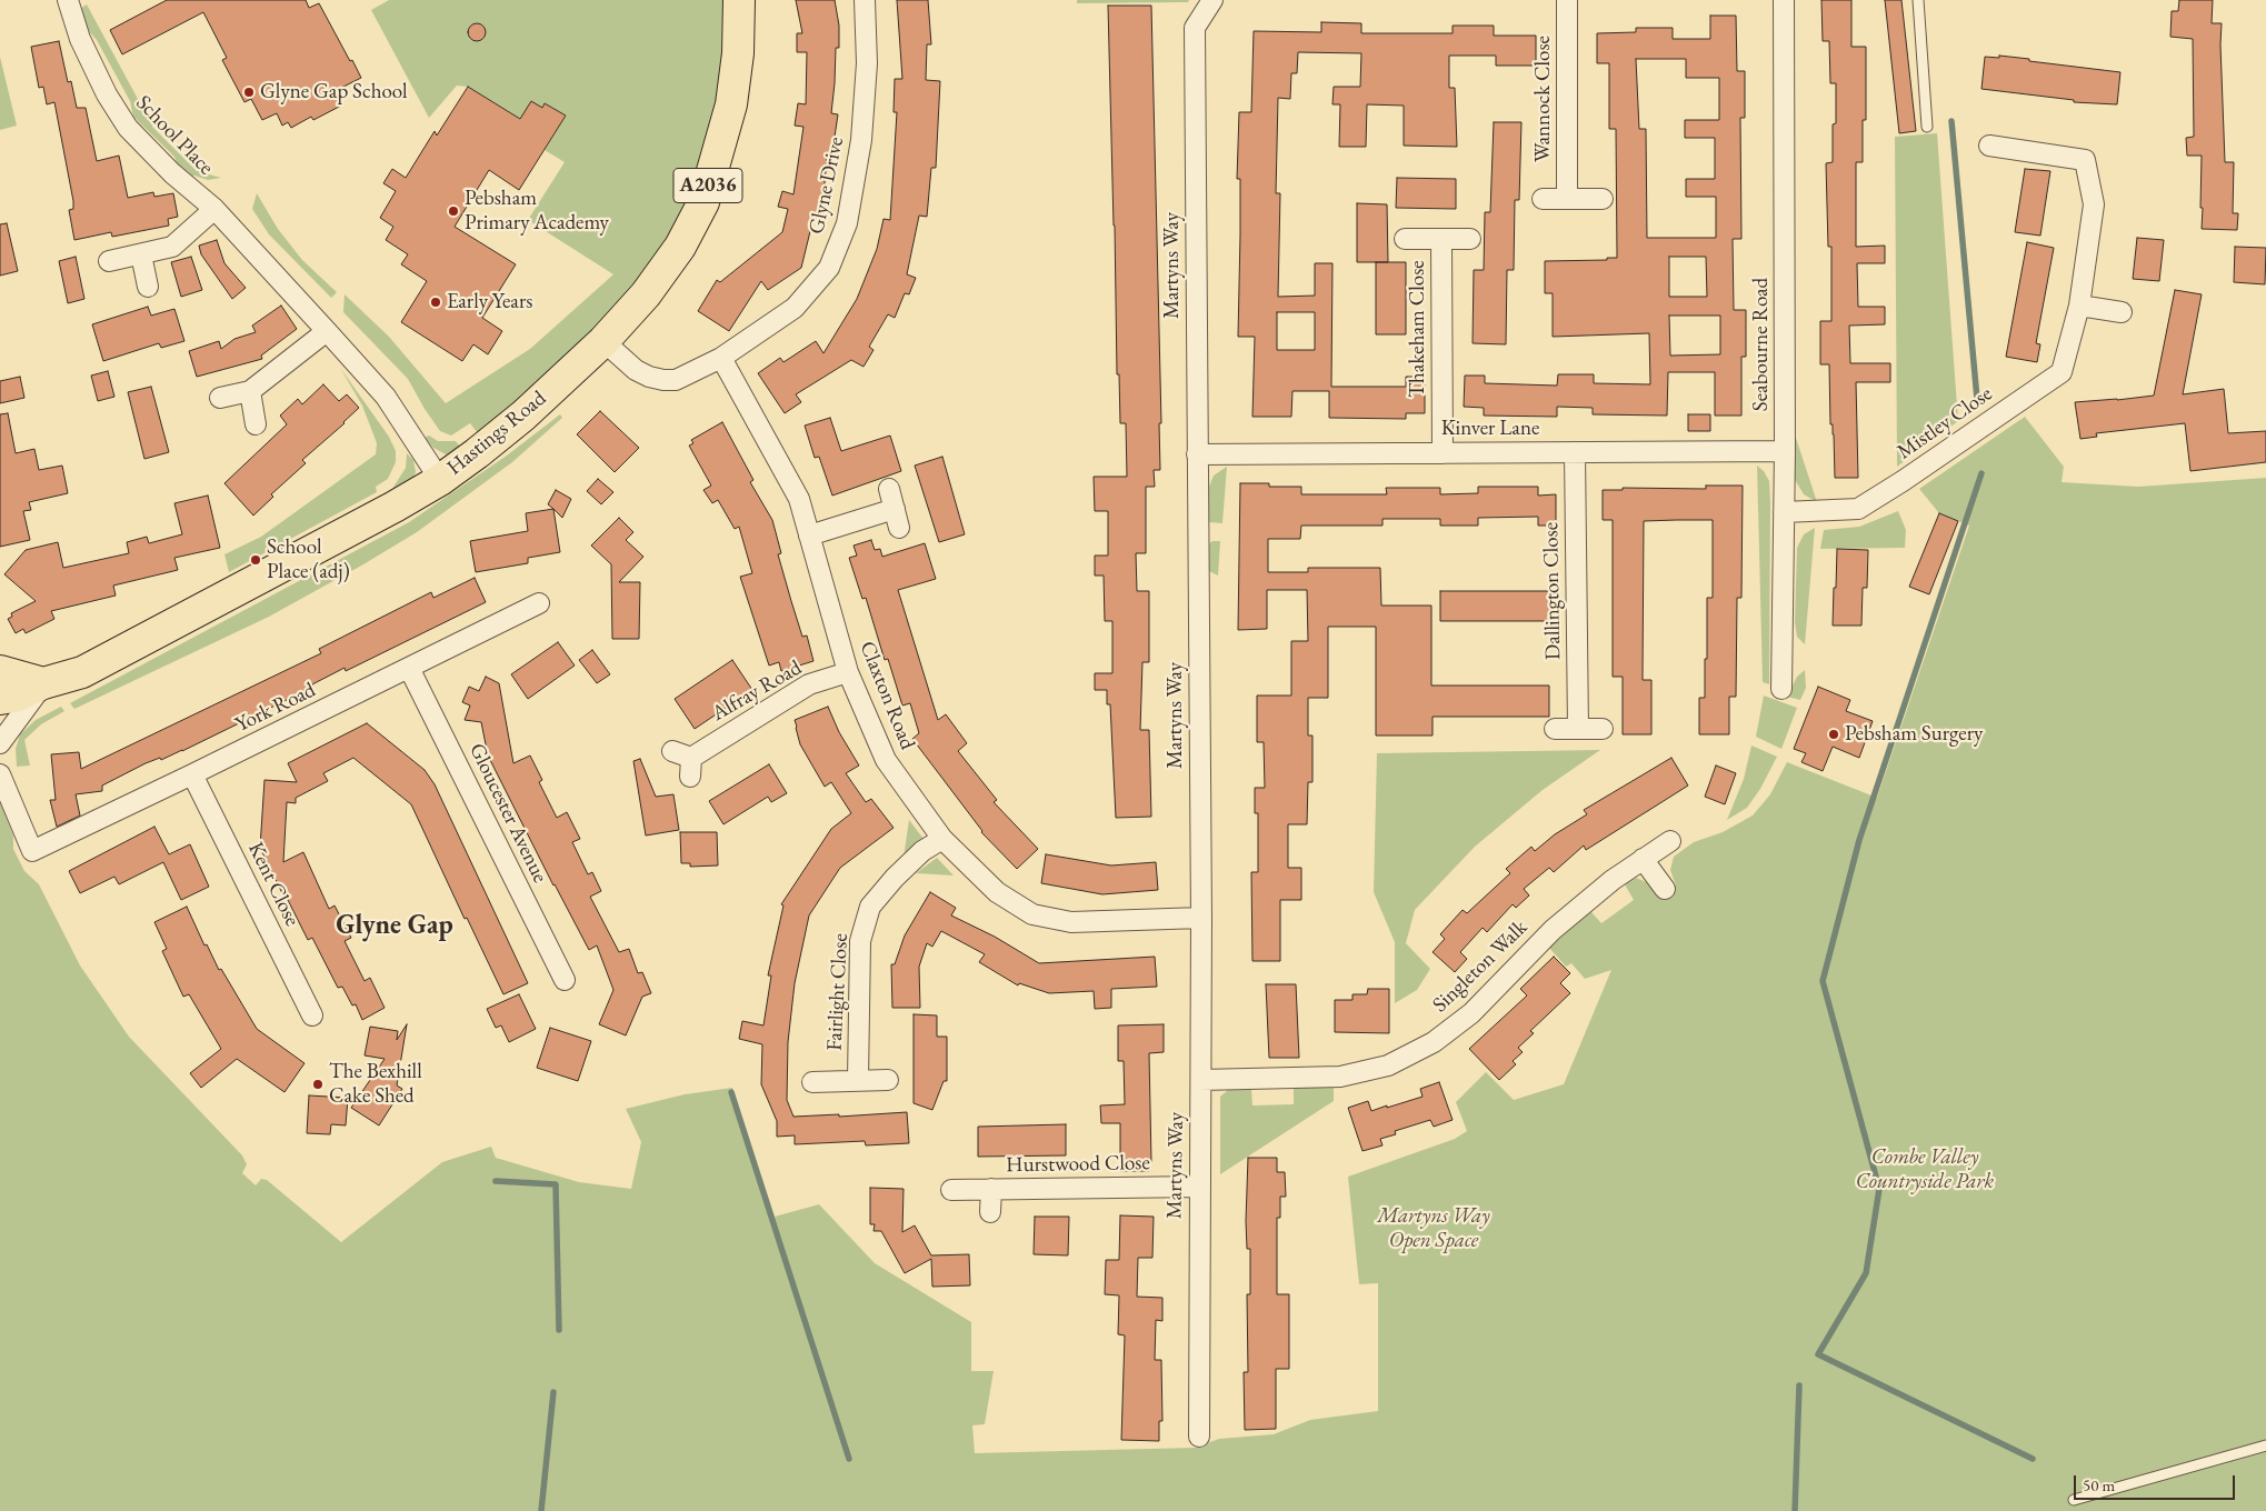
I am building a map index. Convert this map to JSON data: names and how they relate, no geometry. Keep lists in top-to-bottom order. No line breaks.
{"streets":{"main road":["A2036","Hastings Road"],"street":["Wannock Close","School Place","Glyne Drive","Martyns Way","Thakeham Close","Seabourne Road","Mistley Close","Kinver Lane","Dallington Close","Alfray Road","Claxton Road","York Road","Gloucester Avenue","Kent Close","Singleton Walk","Fairlight Close","Hurstwood Close"]},"crossings":[["School Place","Hastings Road"],["Glyne Drive","Hastings Road"],["Glyne Drive","Claxton Road"],["Martyns Way","Kinver Lane"],["Martyns Way","Claxton Road"],["Martyns Way","Singleton Walk"],["Martyns Way","Hurstwood Close"],["Thakeham Close","Kinver Lane"],["Seabourne Road","Mistley Close"],["Seabourne Road","Kinver Lane"],["Kinver Lane","Dallington Close"],["Alfray Road","Claxton Road"],["Claxton Road","Fairlight Close"],["York Road","Gloucester Avenue"],["York Road","Kent Close"]],"districts":["Glyne Gap"],"parks":["Combe Valley Countryside Park","Martyns Way Open Space"],"places":["Glyne Gap School","Pebsham Primary Academy","Early Years","School Place (adj)","Pebsham Surgery","The Bexhill Cake Shed"],"scale_bar":"50 m"}
